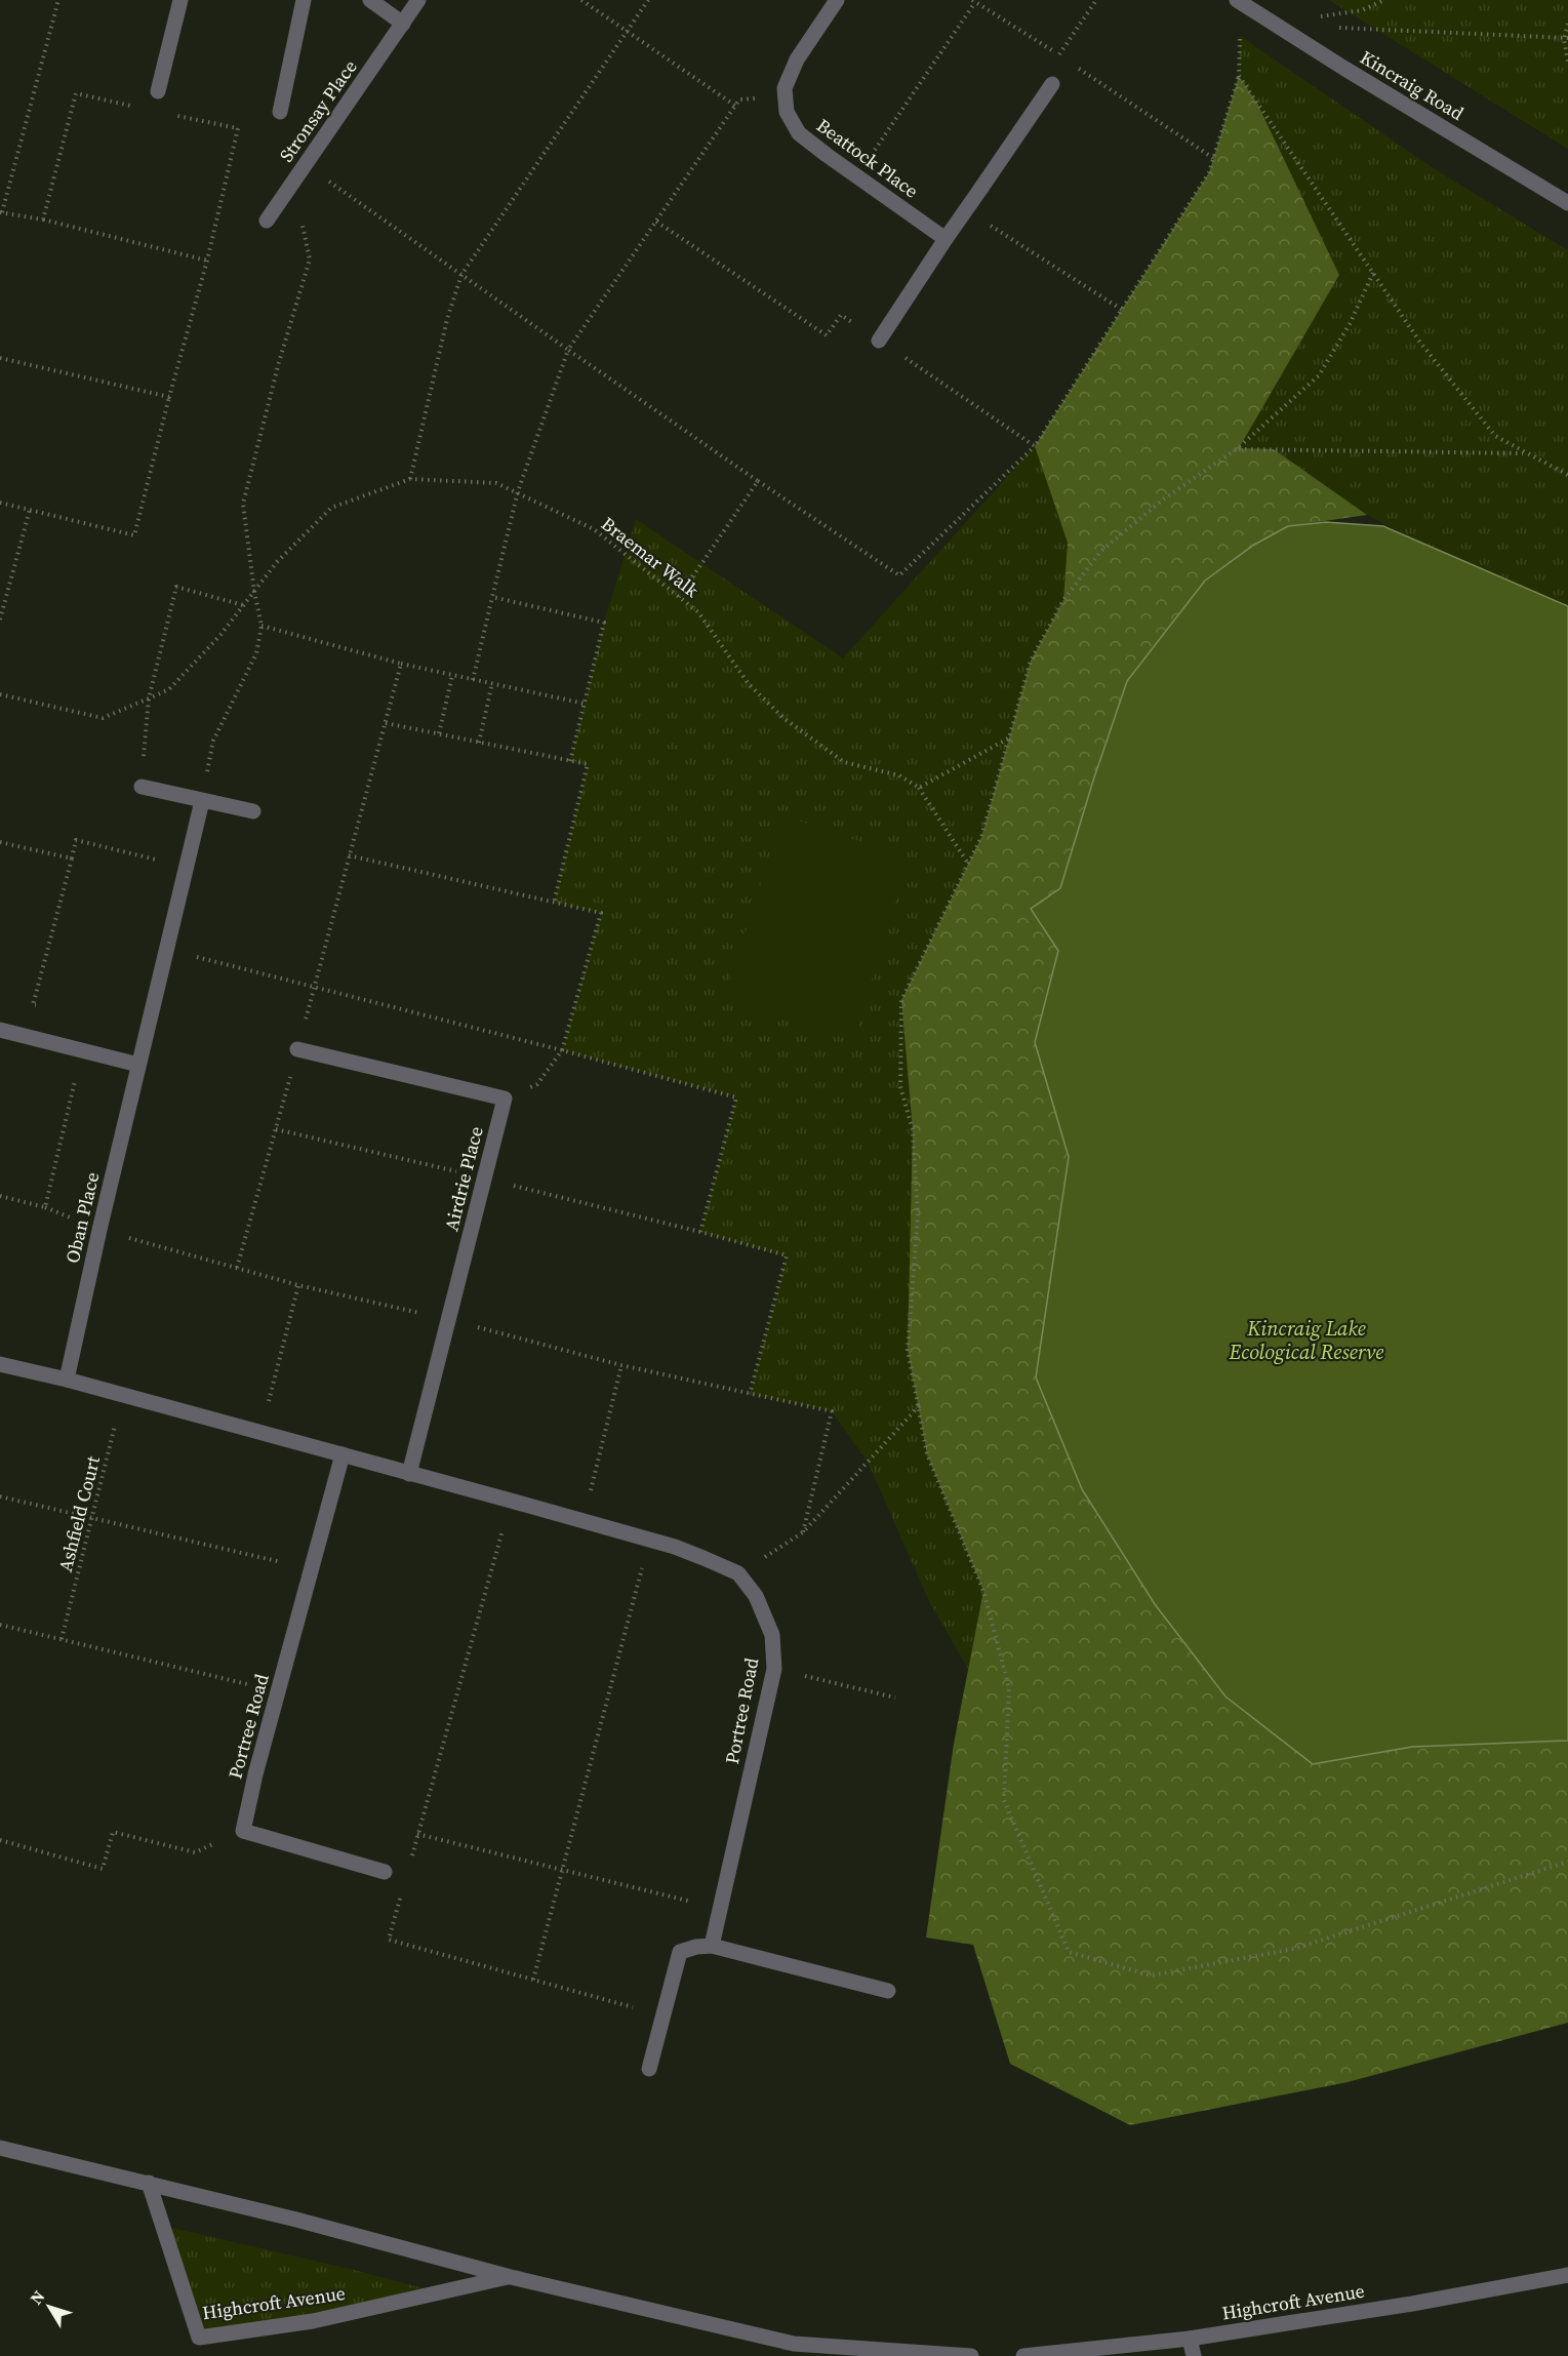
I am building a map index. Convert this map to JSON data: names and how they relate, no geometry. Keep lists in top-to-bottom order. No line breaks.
{"streets":{"street":["Kincraig Road","Stronsay Place","Beattock Place","Airdrie Place","Oban Place","Portree Road","Highcroft Avenue"],"path":["Braemar Walk","Ashfield Court"]},"crossings":[["Airdrie Place","Portree Road"],["Oban Place","Portree Road"],["Ashfield Court","Portree Road"]],"water":["Kincraig Lake Ecological Reserve"],"north":"top left"}
